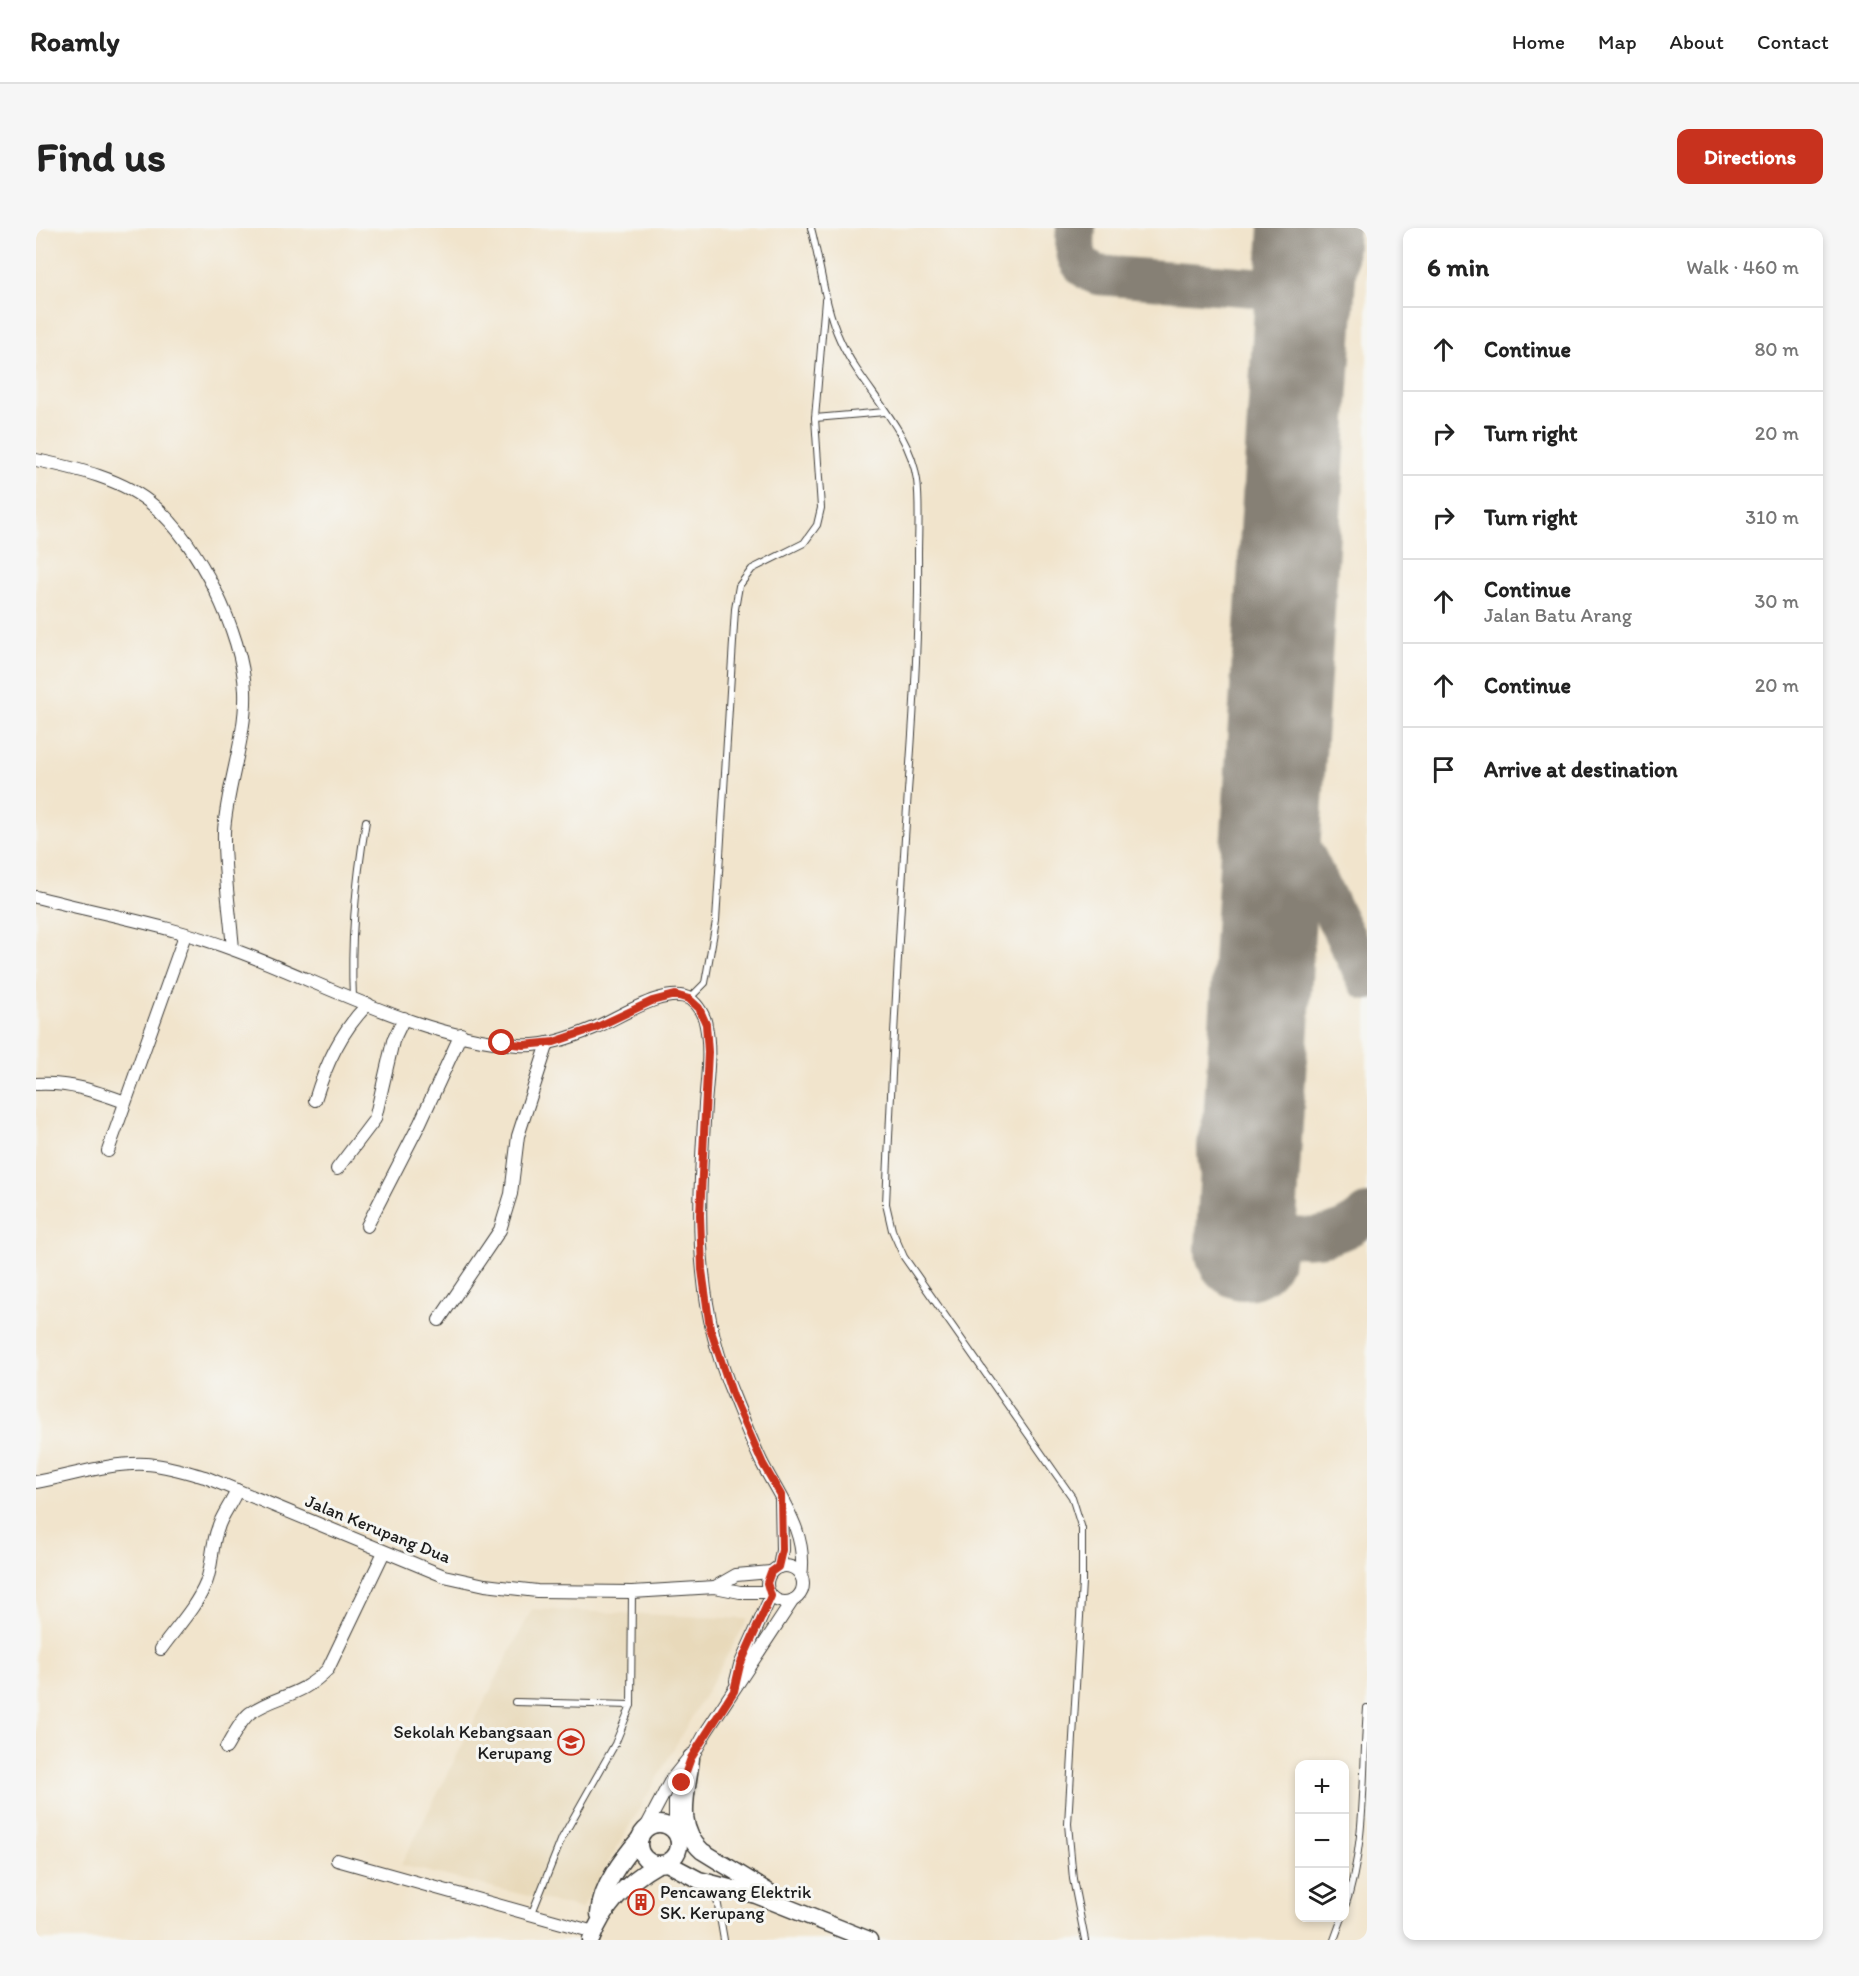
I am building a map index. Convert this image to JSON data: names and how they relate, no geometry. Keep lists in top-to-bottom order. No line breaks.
{"streets":{"street":["Jalan Kerupang Dua"]},"places":{"school or university":["Sekolah Kebangsaan Kerupang"],"building":["Pencawang Elektrik SK. Kerupang"]},"page":{"header":"Roamly","nav":["Home","Map","About","Contact"],"buttons":"Directions","title":"Find us","heading":["6 min","Walk · 460 m"],"list":[["Continue","80 m"],["Turn right","20 m"],["Turn right","310 m"],["Continue","Jalan Batu Arang","30 m"],["Continue","20 m"],"Arrive at destination"],"map_buttons":["+","−"]}}
